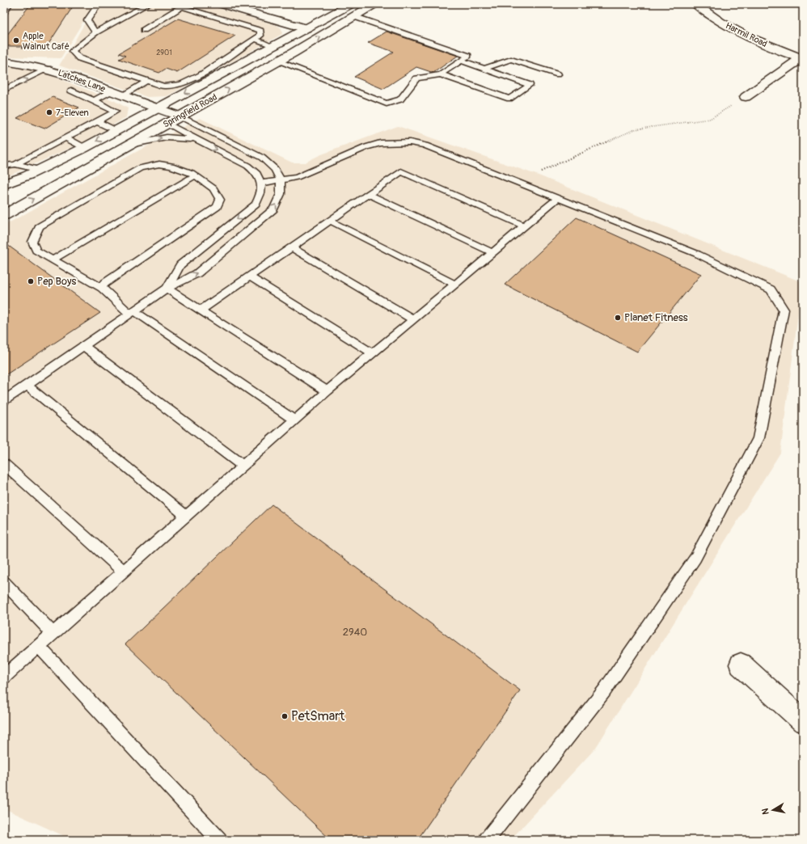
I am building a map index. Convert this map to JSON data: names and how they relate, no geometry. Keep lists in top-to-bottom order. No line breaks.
{"streets":{"main road":["Harmil Road","Latches Lane","Springfield Road"]},"crossings":[["Latches Lane","Springfield Road"]],"places":["Apple Walnut Café","7-Eleven","Pep Boys","Planet Fitness","PetSmart"],"house_numbers":["2901","2940"],"north":"left"}
